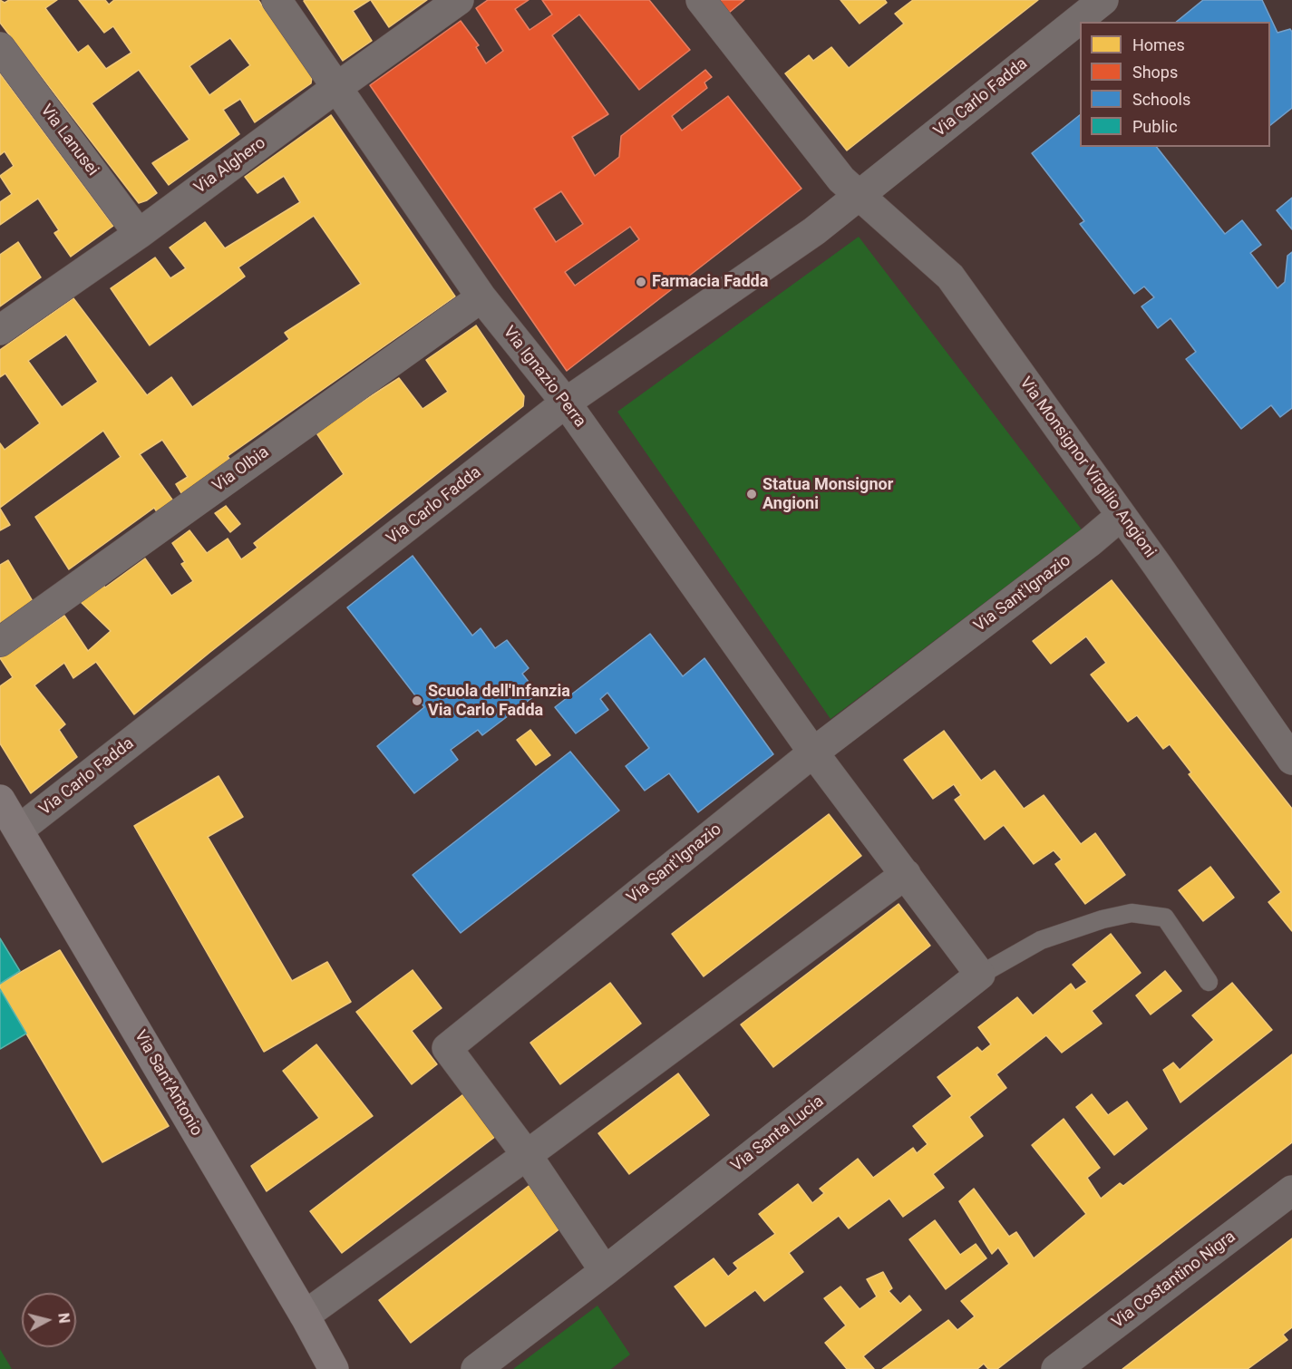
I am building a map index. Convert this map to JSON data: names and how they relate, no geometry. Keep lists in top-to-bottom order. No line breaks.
{"streets":{"street":["Via Carlo Fadda","Via Lanusei","Via Alghero","Via Ignazio Perra","Via Monsignor Virgilio Angioni","Via Olbia","Via Sant'Ignazio","Via Sant'Antonio","Via Santa Lucia","Via Costantino Nigra"]},"crossings":[["Via Carlo Fadda","Via Ignazio Perra"],["Via Carlo Fadda","Via Monsignor Virgilio Angioni"],["Via Carlo Fadda","Via Sant'Antonio"],["Via Lanusei","Via Alghero"],["Via Alghero","Via Ignazio Perra"],["Via Ignazio Perra","Via Olbia"],["Via Ignazio Perra","Via Sant'Ignazio"],["Via Monsignor Virgilio Angioni","Via Sant'Ignazio"],["Via Sant'Ignazio","Via Santa Lucia"]],"places":["Farmacia Fadda","Statua Monsignor Angioni","Scuola dell'Infanzia Via Carlo Fadda"],"legend":["Homes","Shops","Schools","Public"],"north":"right"}
